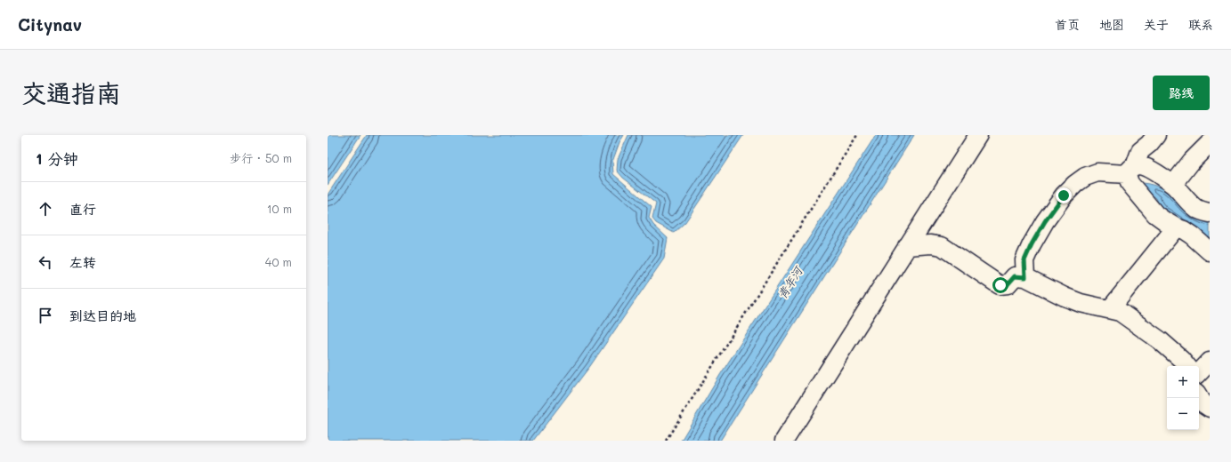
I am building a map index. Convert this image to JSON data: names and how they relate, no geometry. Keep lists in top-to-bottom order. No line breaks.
{"water":["青年河"],"page":{"header":"Citynav","nav":["首页","地图","关于","联系"],"buttons":"路线","title":"交通指南","heading":["1 分钟","步行 · 50 m"],"list":[["直行","10 m"],["左转","40 m"],"到达目的地"],"map_buttons":["+","−"]}}
